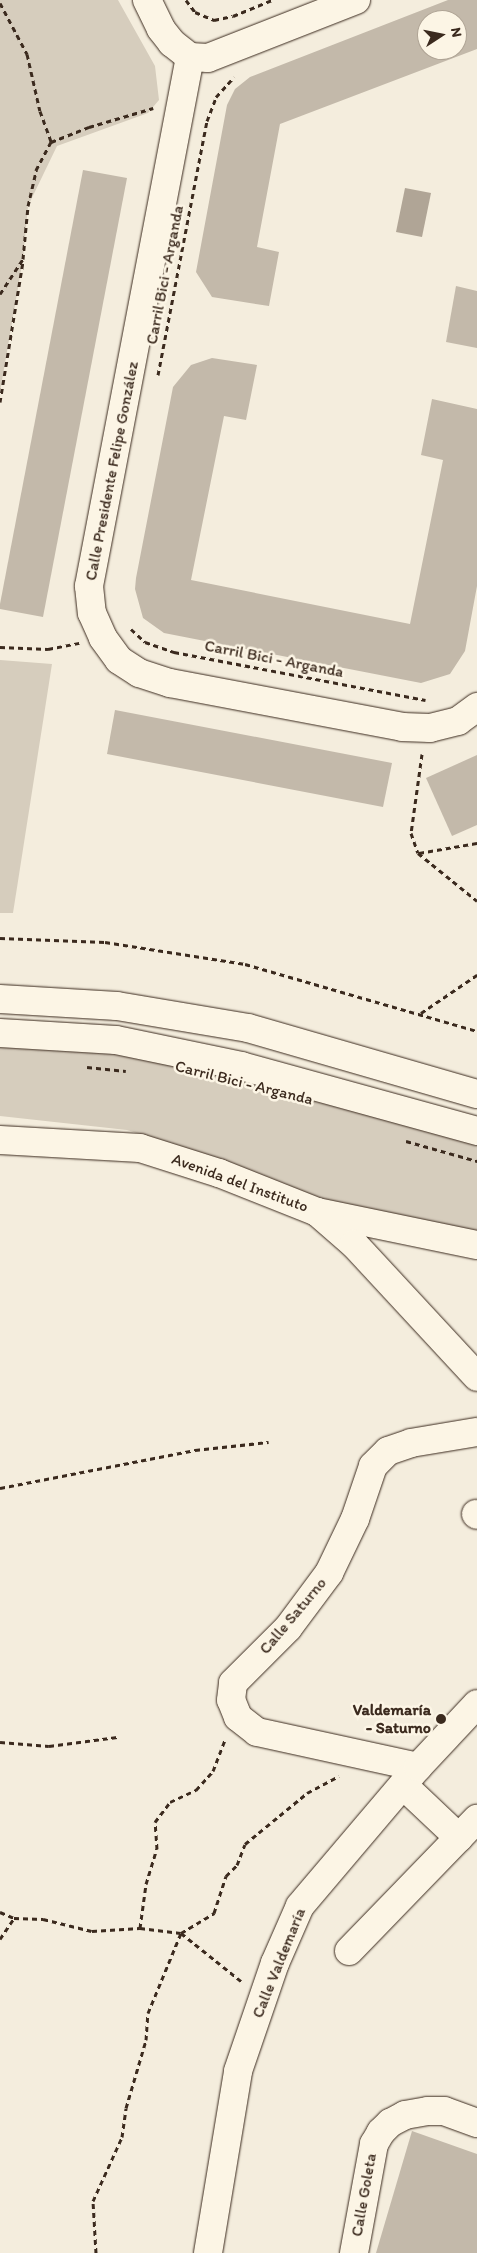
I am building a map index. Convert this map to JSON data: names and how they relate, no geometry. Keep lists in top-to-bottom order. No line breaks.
{"streets":{"street":["Calle Presidente Felipe González","Avenida del Instituto","Calle Saturno","Calle Valdemaría","Calle Goleta"],"path":["Carril Bici - Arganda"]},"crossings":[["Carril Bici - Arganda","Calle Presidente Felipe González"]],"places":["Valdemaría - Saturno"],"north":"right"}
